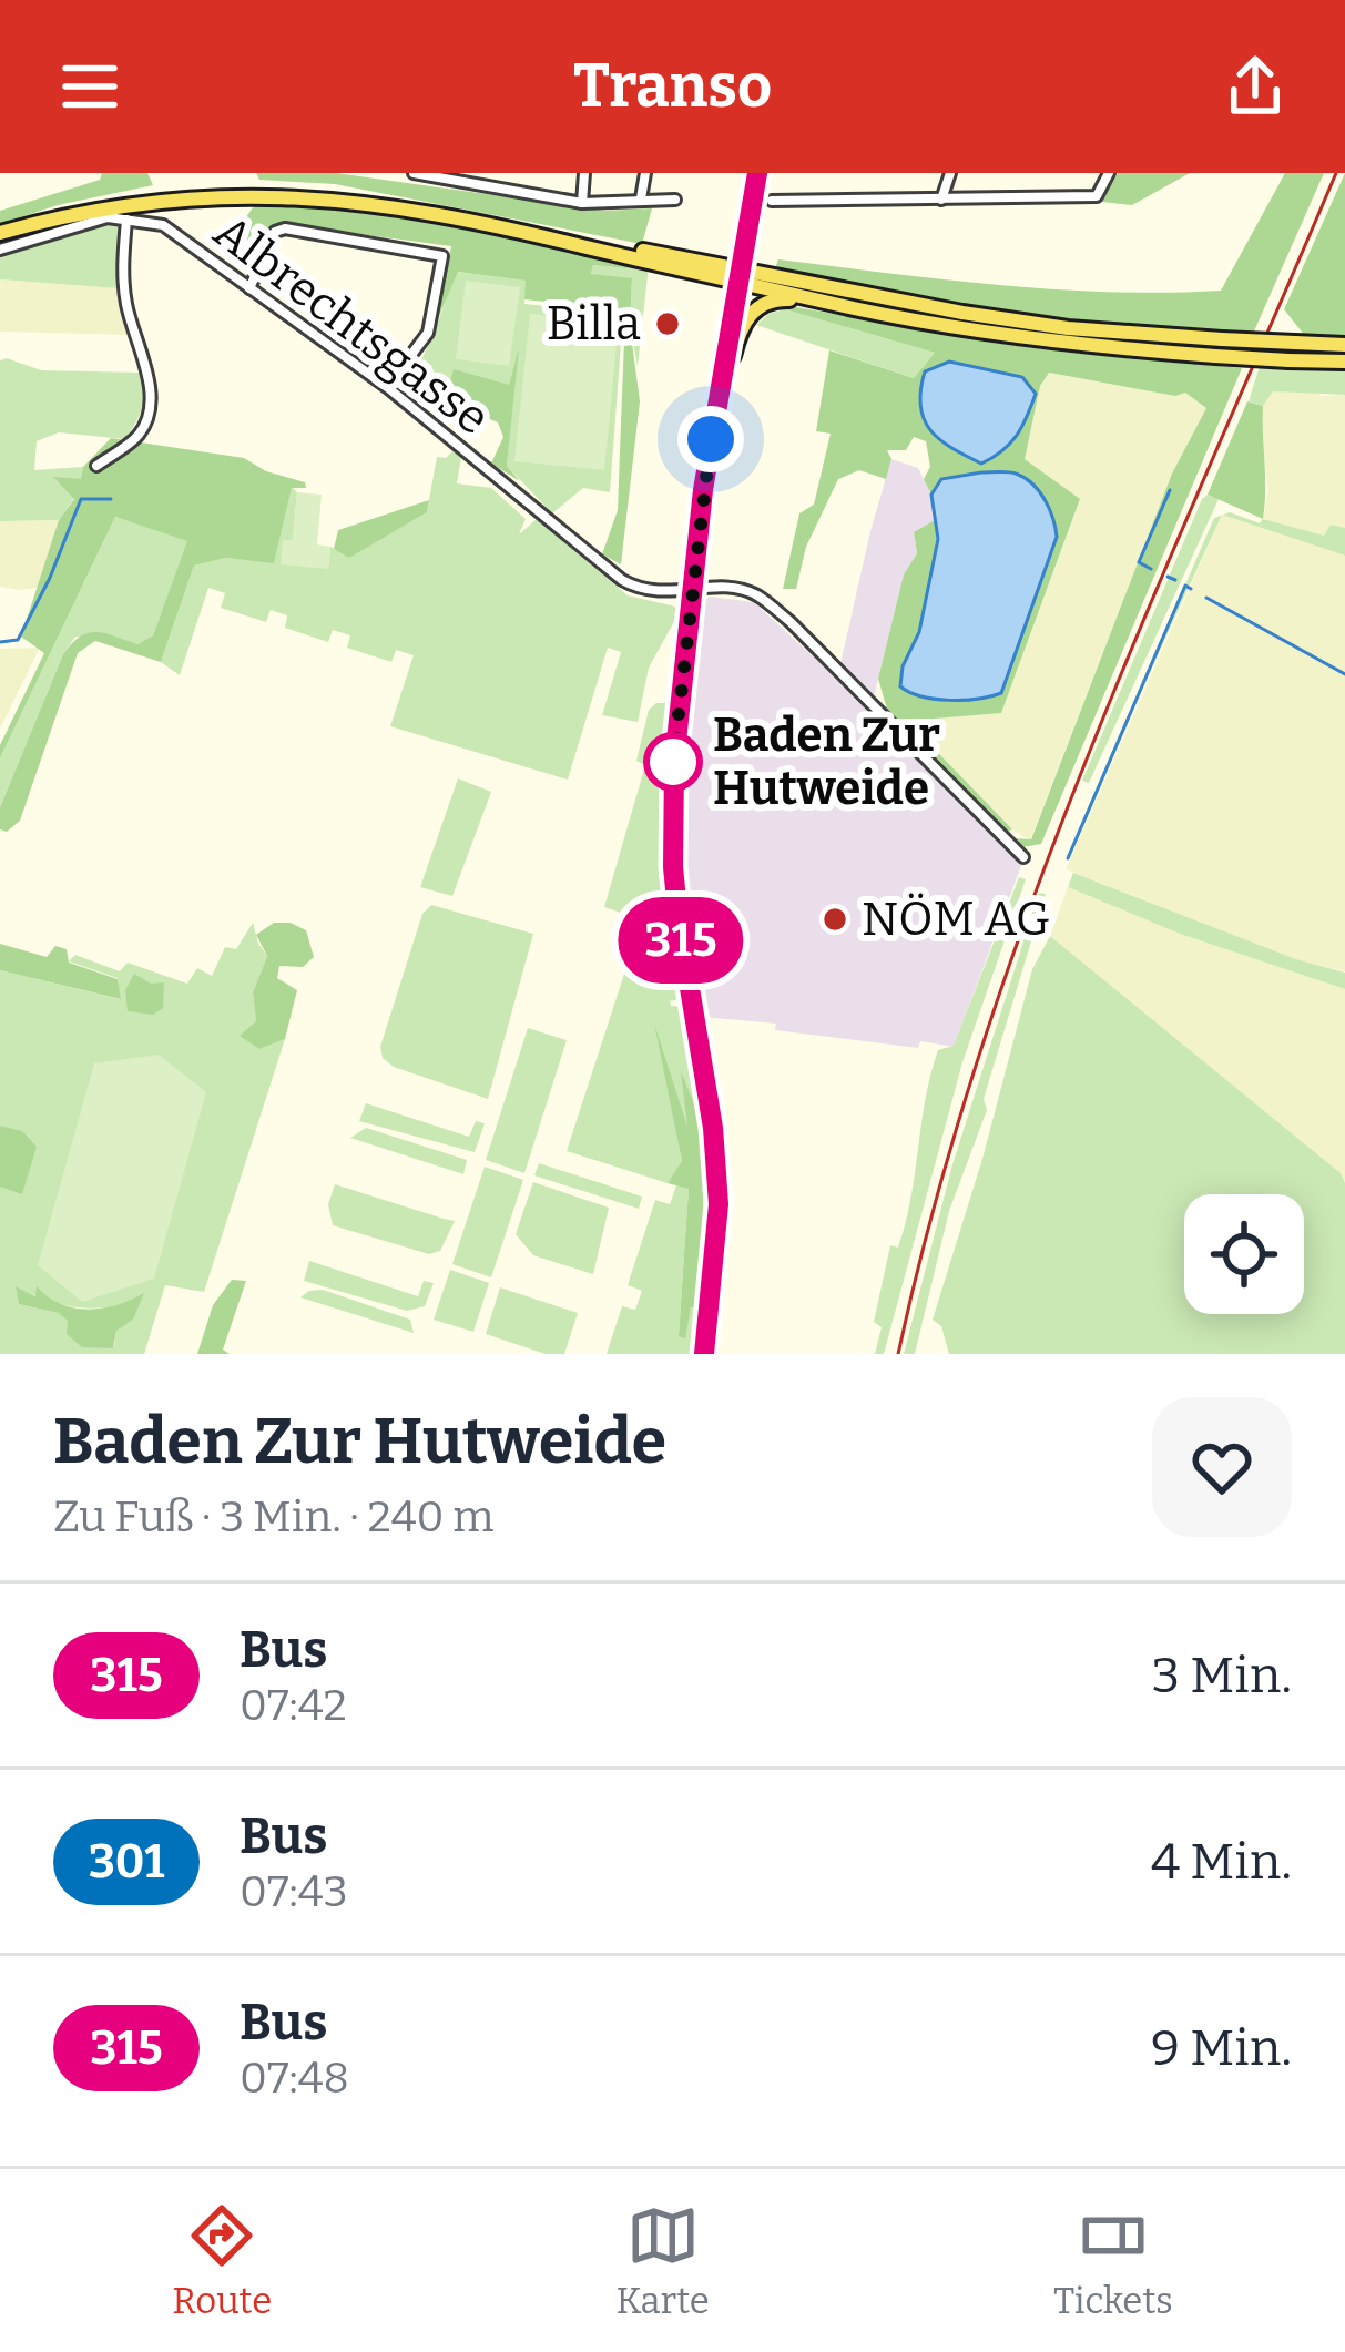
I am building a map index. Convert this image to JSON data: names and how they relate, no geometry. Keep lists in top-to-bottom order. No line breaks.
{"streets":{"street":["Albrechtsgasse"]},"places":["Billa","Baden Zur Hutweide","NÖM AG"],"lines":["bus line 315"],"page":{"header":"Transo","on_map":"315","heading":["Baden Zur Hutweide","Zu Fuß · 3 Min. · 240 m"],"list":[{"mark":"315","name":"Bus","note":"07:42","value":"3 Min."},{"mark":"301","name":"Bus","note":"07:43","value":"4 Min."},{"mark":"315","name":"Bus","note":"07:48","value":"9 Min."}],"tabs":["Route","Karte","Tickets"]}}
